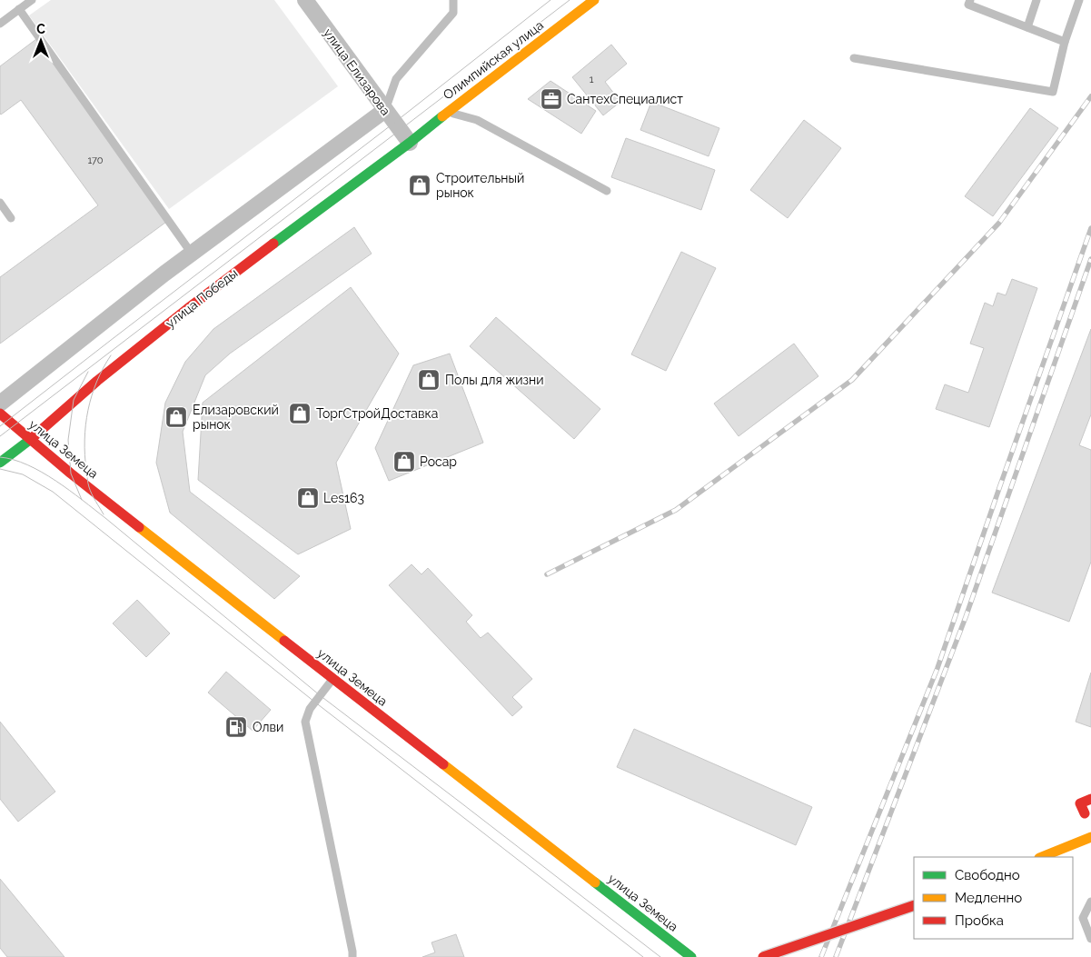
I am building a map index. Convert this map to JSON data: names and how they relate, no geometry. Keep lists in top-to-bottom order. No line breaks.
{"streets":{"main road":["Олимпийская улица","улица Победы","улица Земеца"],"street":["улица Елизарова"]},"crossings":[["Олимпийская улица","улица Елизарова"],["Олимпийская улица","улица Победы"],["улица Елизарова","улица Победы"],["улица Победы","улица Земеца"]],"places":{"office":["СантехСпециалист"],"shop":["Строительный рынок","Полы для жизни","ТоргСтройДоставка","Елизаровский рынок","Росар","Les163"],"fuel station":["Олви"]},"house_numbers":["1","170"],"legend":["Свободно","Медленно","Пробка"],"north":"top"}
